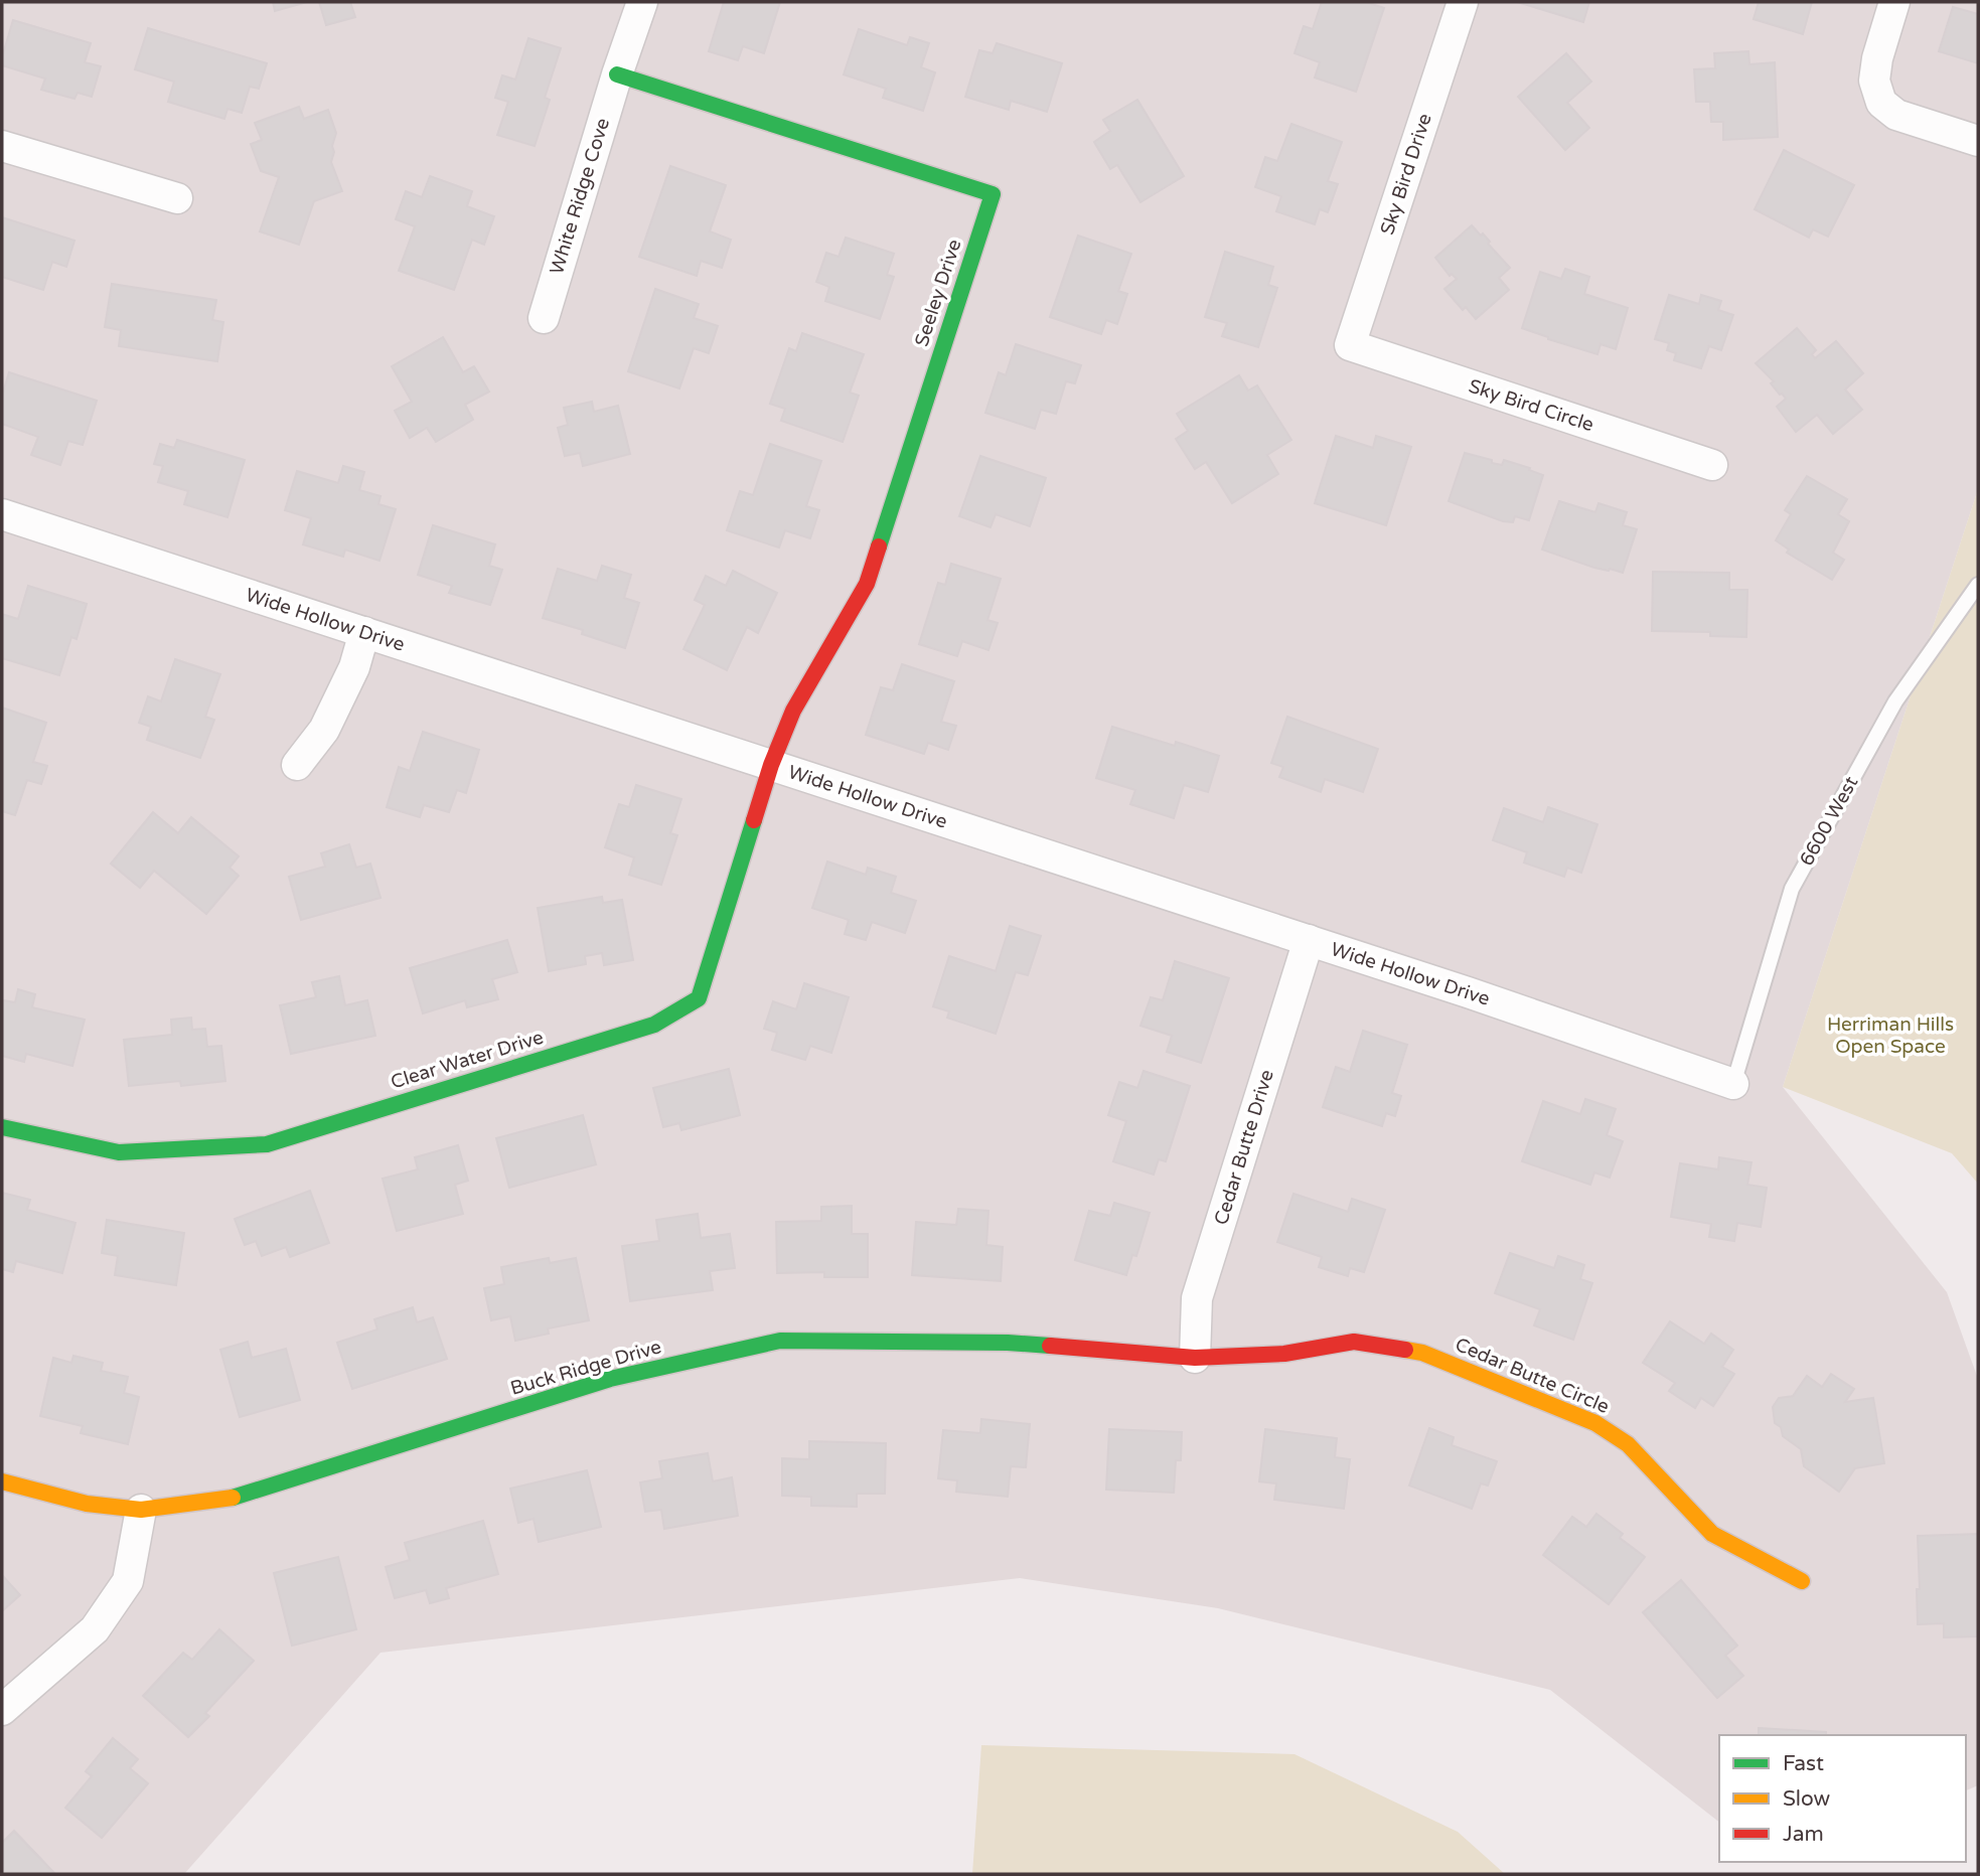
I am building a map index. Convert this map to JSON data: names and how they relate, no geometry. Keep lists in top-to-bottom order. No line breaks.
{"streets":{"street":["Sky Bird Drive","White Ridge Cove","Seeley Drive","Sky Bird Circle","Wide Hollow Drive","Clear Water Drive","Cedar Butte Drive","Buck Ridge Drive","Cedar Butte Circle"],"lane":["6600 West"]},"crossings":[["Sky Bird Drive","Sky Bird Circle"],["White Ridge Cove","Seeley Drive"],["Seeley Drive","Wide Hollow Drive"],["Seeley Drive","Clear Water Drive"],["Wide Hollow Drive","6600 West"],["Wide Hollow Drive","Clear Water Drive"],["Wide Hollow Drive","Cedar Butte Drive"],["Cedar Butte Drive","Buck Ridge Drive"],["Cedar Butte Drive","Cedar Butte Circle"],["Buck Ridge Drive","Cedar Butte Circle"]],"parks":["Herriman Hills Open Space"],"legend":["Fast","Slow","Jam"]}
